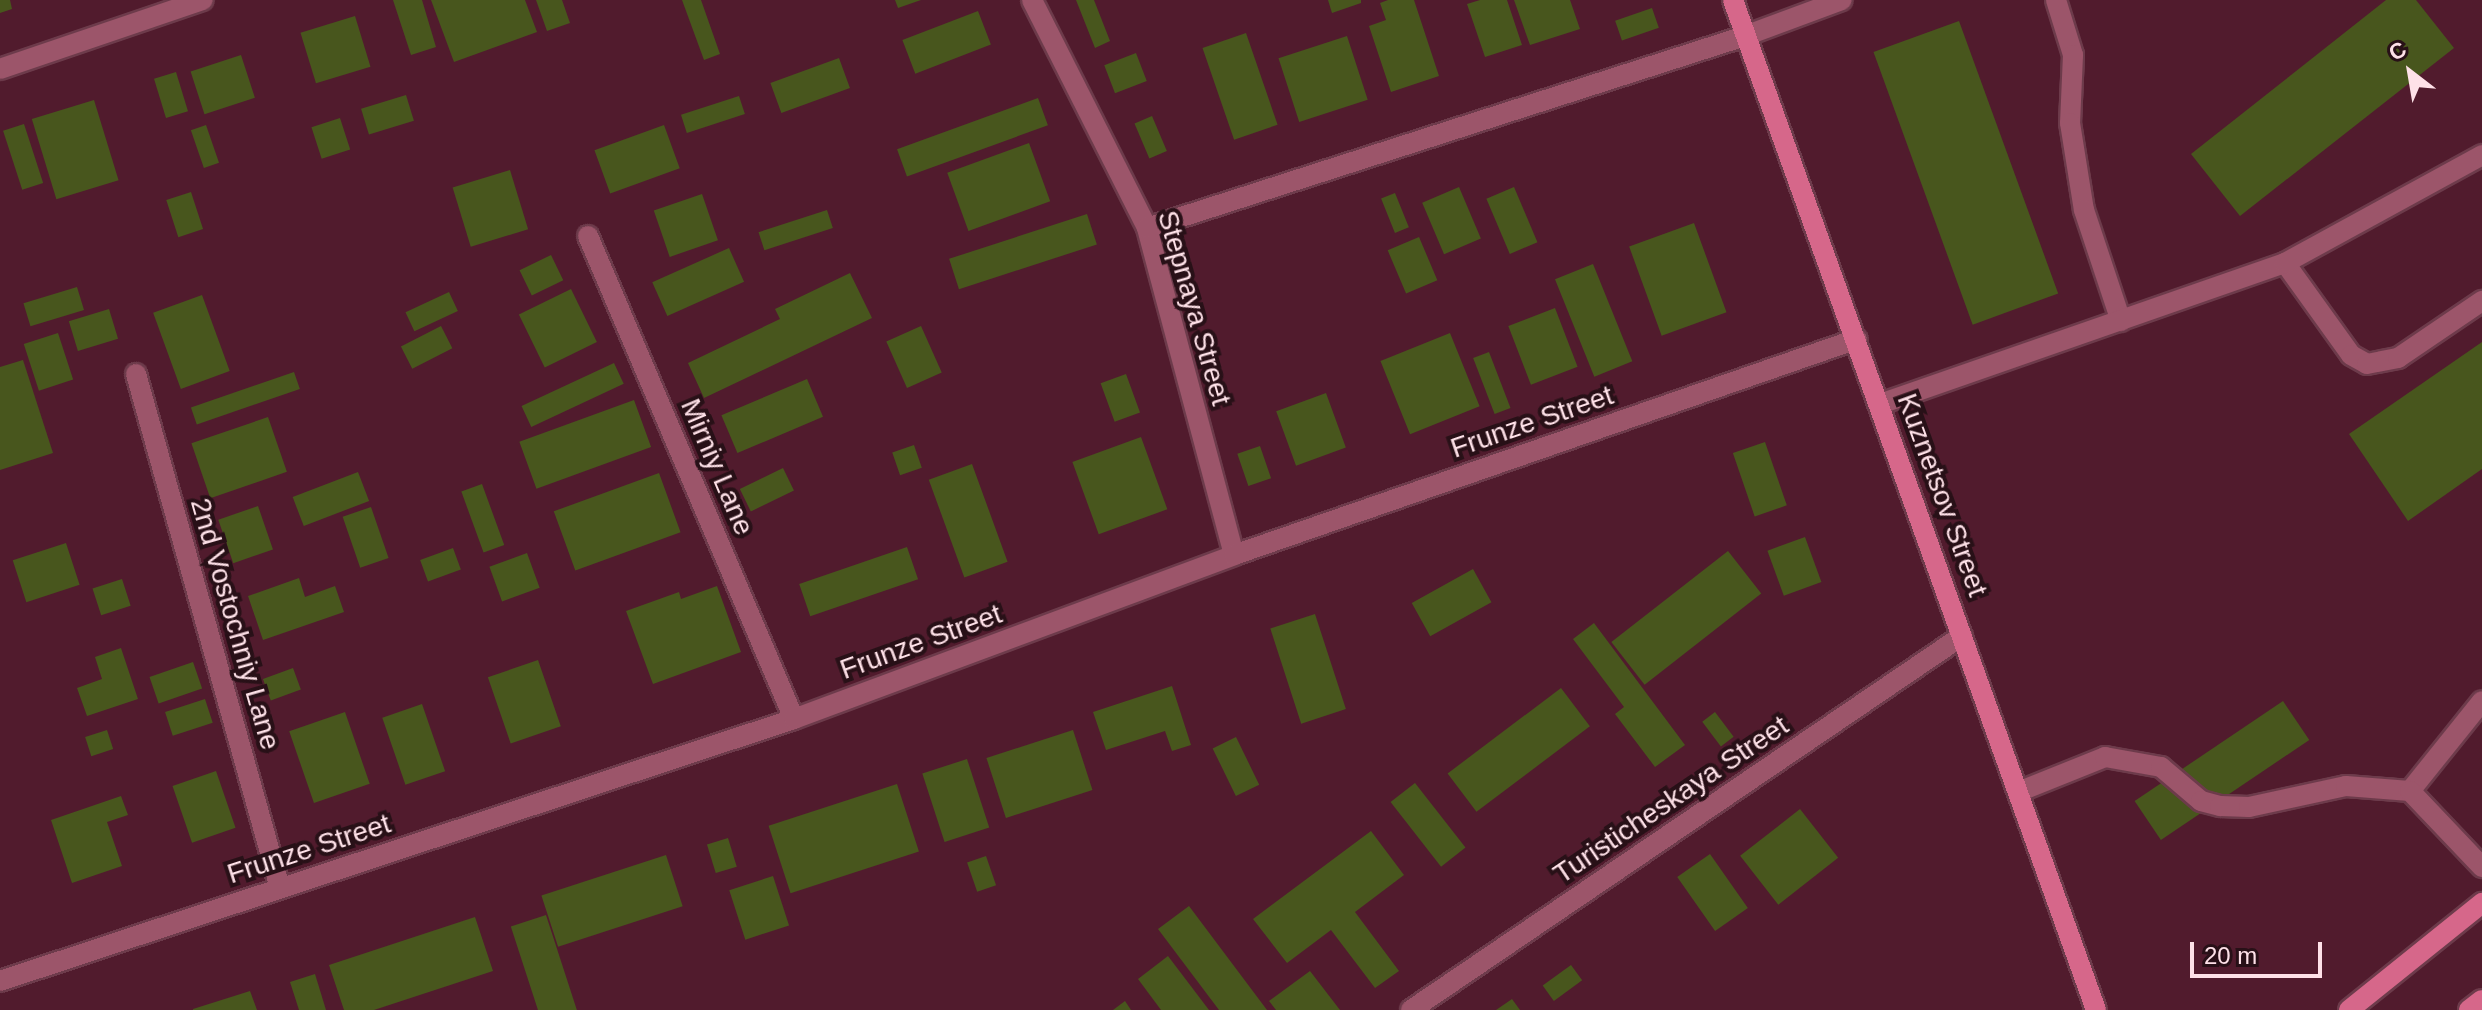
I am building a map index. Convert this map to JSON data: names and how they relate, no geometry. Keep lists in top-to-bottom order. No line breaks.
{"streets":{"street":["Stepnaya Street","Frunze Street","Mirniy Lane","Kuznetsov Street","2nd Vostochniy Lane","Turisticheskaya Street"]},"crossings":[["Stepnaya Street","Frunze Street"],["Frunze Street","Mirniy Lane"],["Frunze Street","Kuznetsov Street"],["Frunze Street","2nd Vostochniy Lane"],["Kuznetsov Street","Turisticheskaya Street"]],"scale_bar":"20 m","north":"top left"}
